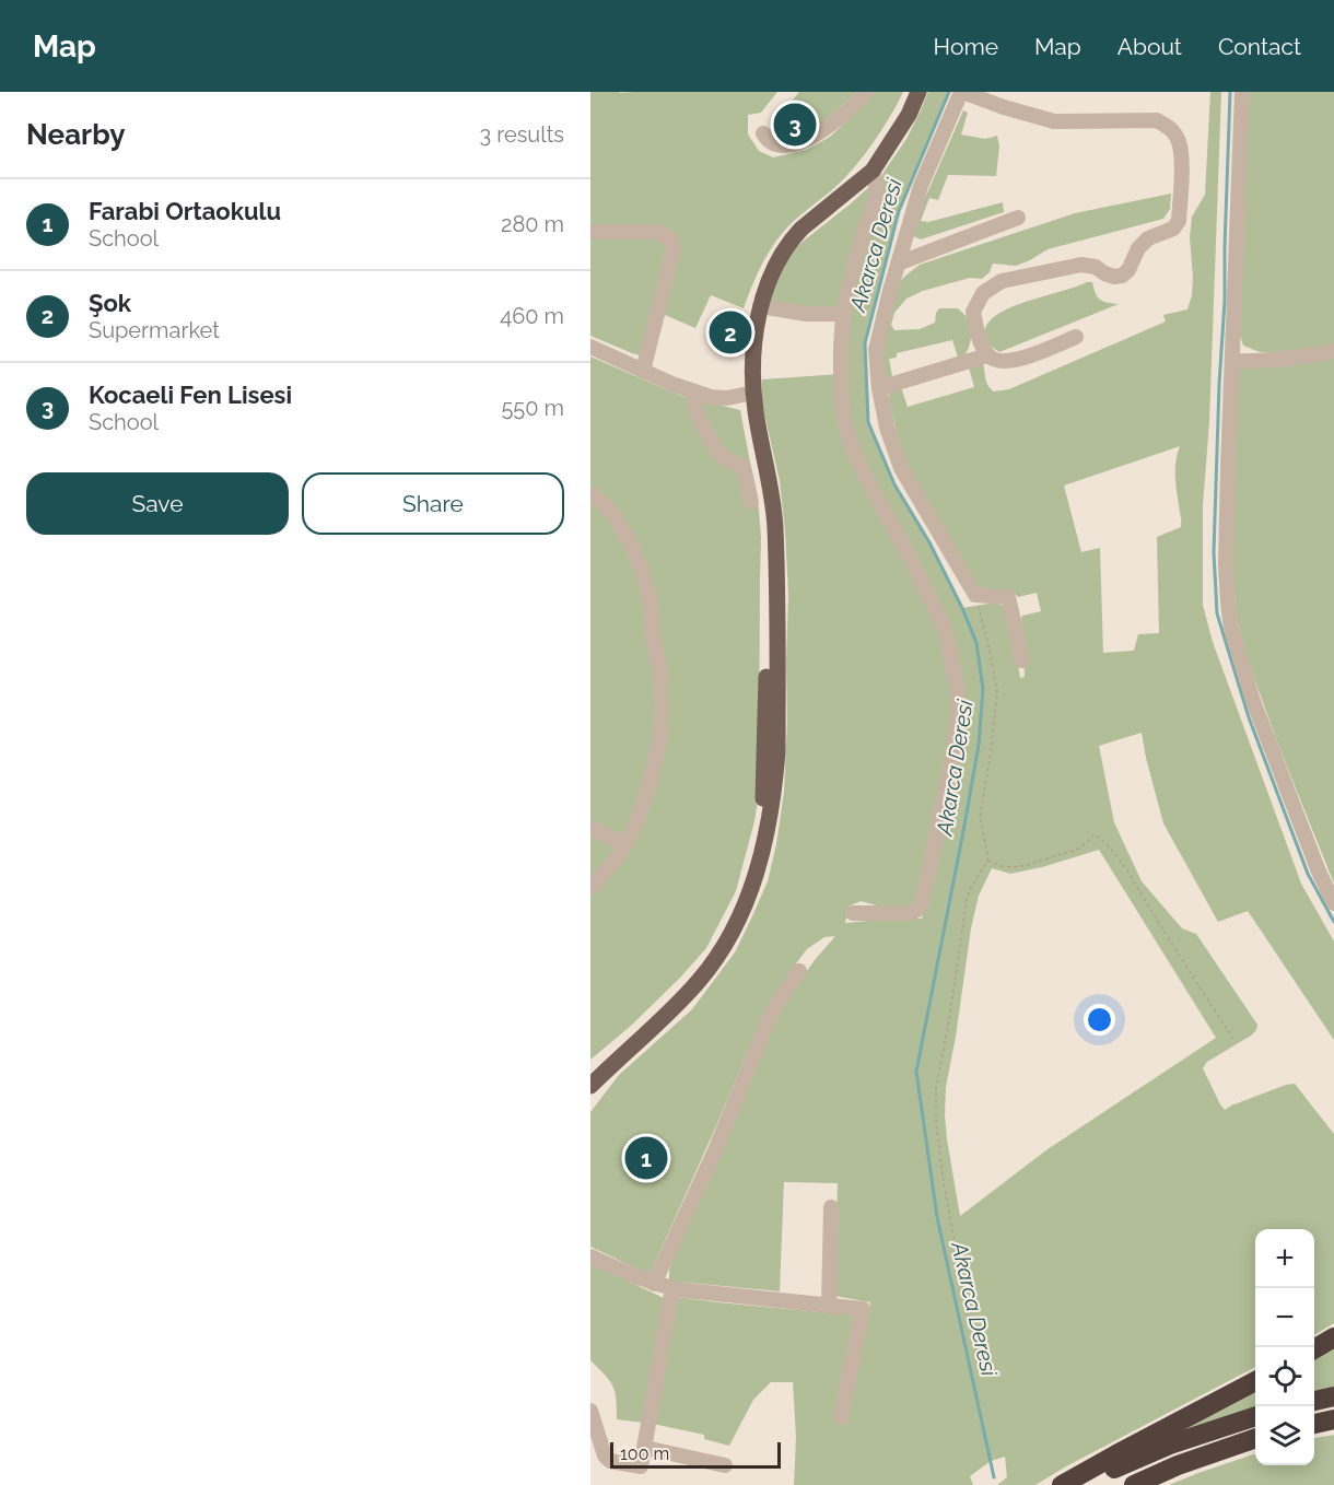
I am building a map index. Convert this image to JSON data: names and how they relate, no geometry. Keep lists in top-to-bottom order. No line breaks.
{"water":["Akarca Deresi"],"scale_bar":"100 m","page":{"header":"Map","nav":["Home","Map","About","Contact"],"heading":["Nearby","3 results"],"pins":["3","2","1"],"list":[{"mark":"1","name":"Farabi Ortaokulu","note":"School","value":"280 m"},{"mark":"2","name":"Şok","note":"Supermarket","value":"460 m"},{"mark":"3","name":"Kocaeli Fen Lisesi","note":"School","value":"550 m"}],"buttons":["Save","Share"],"map_buttons":["+","−"],"scale":"100 m"}}
